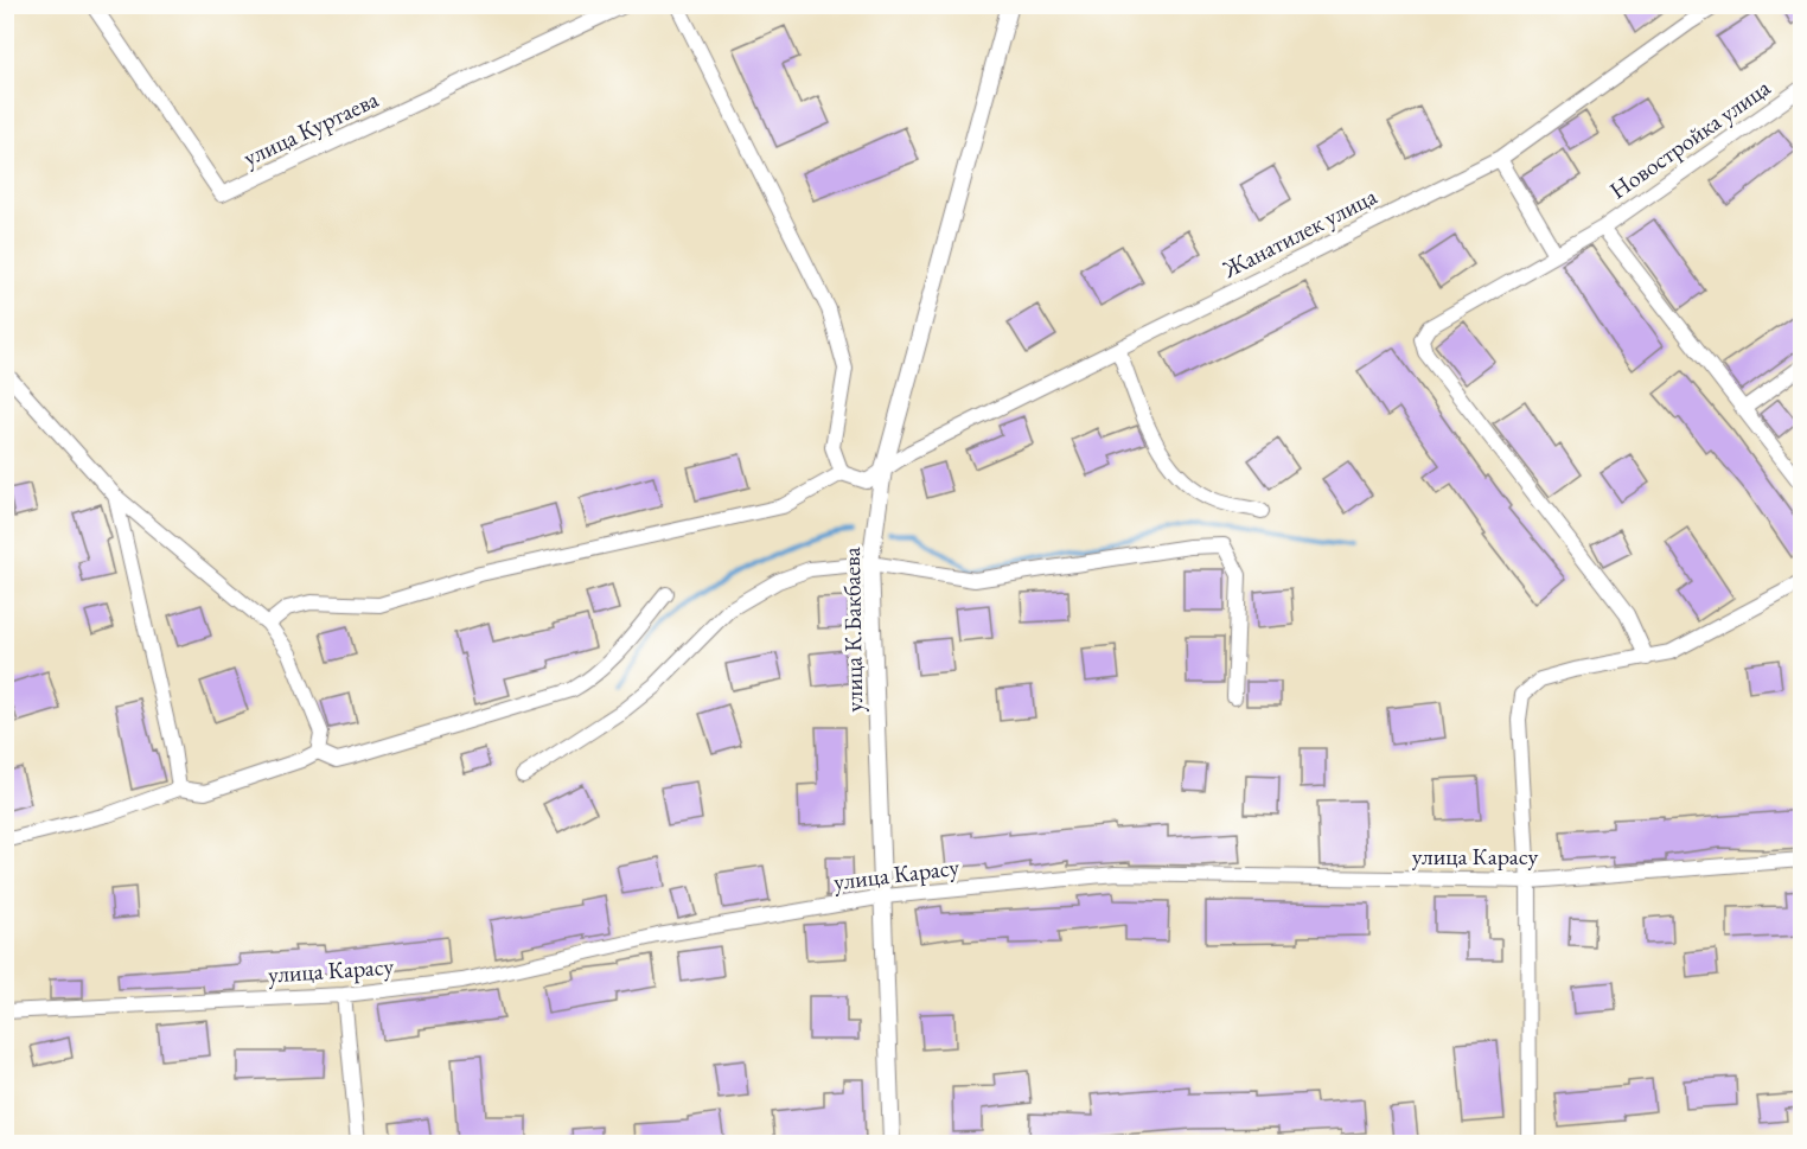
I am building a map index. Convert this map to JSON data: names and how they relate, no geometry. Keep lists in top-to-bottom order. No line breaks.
{"streets":{"street":["улица Куртаева","Новостройка улица","Жанатилек улица","улица К.Бакбаева","улица Карасу"]},"crossings":[["Жанатилек улица","улица К.Бакбаева"],["улица К.Бакбаева","улица Карасу"]]}
